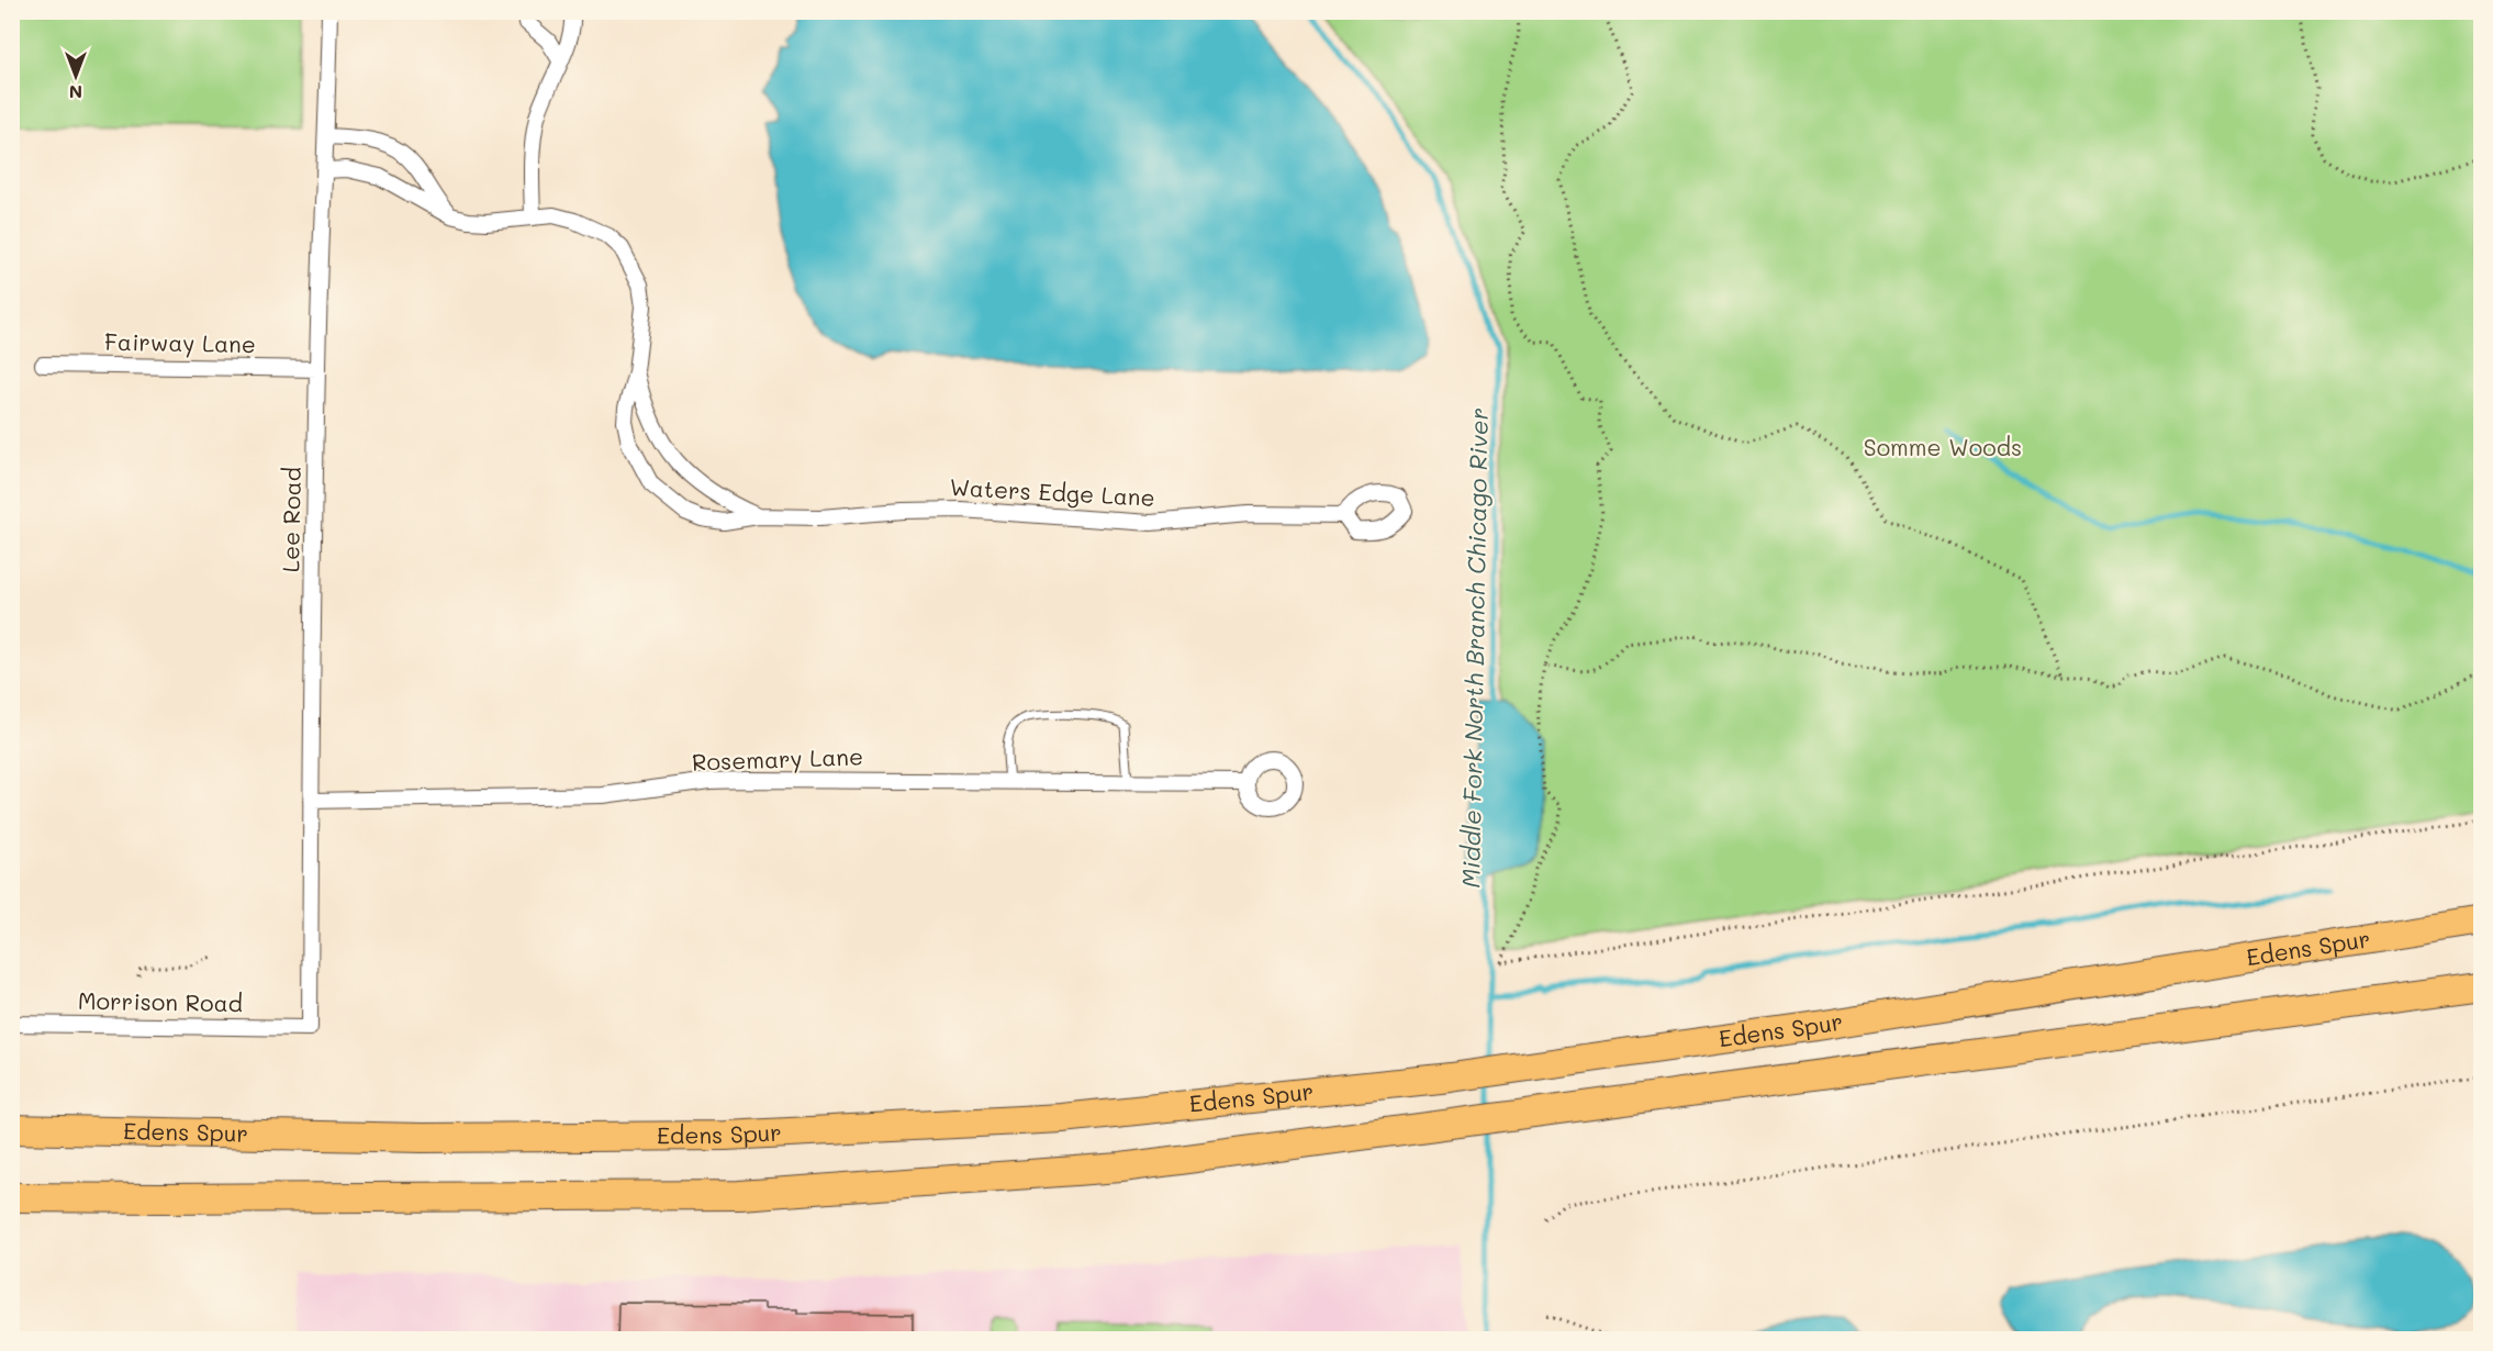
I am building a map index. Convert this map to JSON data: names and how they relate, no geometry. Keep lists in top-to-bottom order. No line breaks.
{"streets":{"highway":["Edens Spur"],"street":["Fairway Lane","Waters Edge Lane","Lee Road","Rosemary Lane","Morrison Road"]},"crossings":[["Fairway Lane","Lee Road"],["Waters Edge Lane","Lee Road"],["Lee Road","Rosemary Lane"],["Lee Road","Morrison Road"]],"water":["Middle Fork North Branch Chicago River"],"parks":["Somme Woods"],"north":"bottom"}
